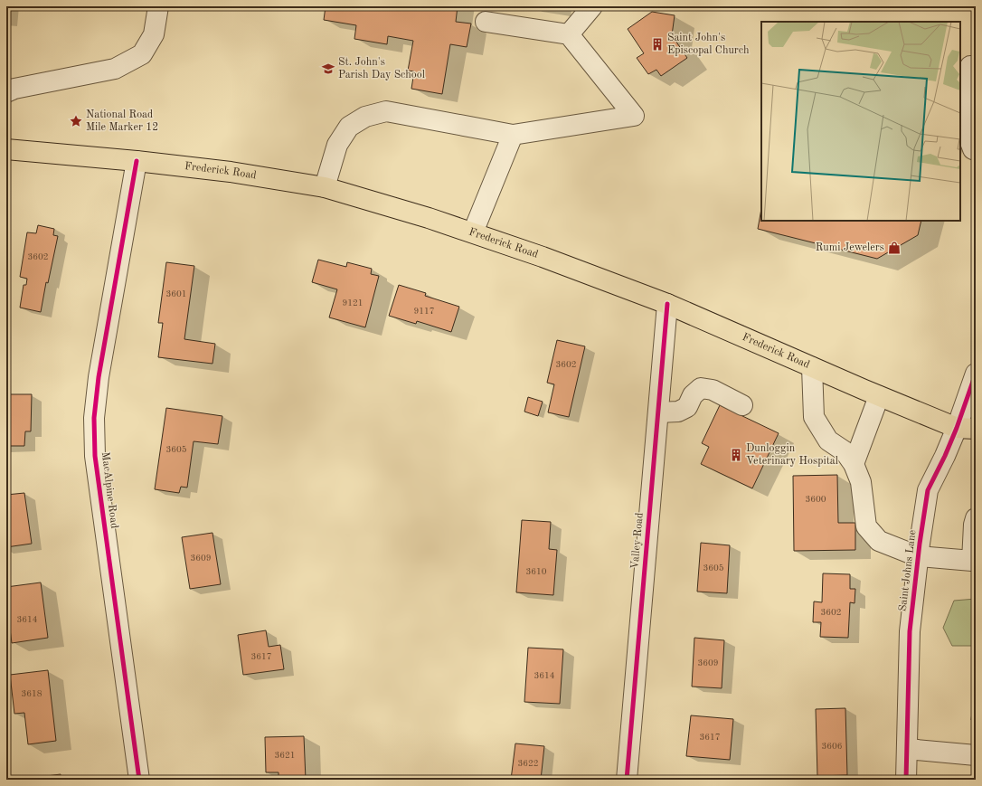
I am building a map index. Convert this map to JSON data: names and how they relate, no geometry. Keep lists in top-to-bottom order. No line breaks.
{"streets":{"main road":["Frederick Road"],"street":["MacAlpine Road","Valley Road","Saint Johns Lane"]},"crossings":[["Frederick Road","MacAlpine Road"],["Frederick Road","Valley Road"],["Frederick Road","Saint Johns Lane"]],"places":{"building":["Saint John's Episcopal Church","Dunloggin Veterinary Hospital"],"school or university":["St. John's Parish Day School"],"place":["National Road Mile Marker 12"],"shop":["Rumi Jewelers"]},"house_numbers":["3602","3601","9121","9117","3602","3605","3600","3609","3605","3610","3602","3614","3617","3609","3614","3618","3617","3606","3621","3622"]}
